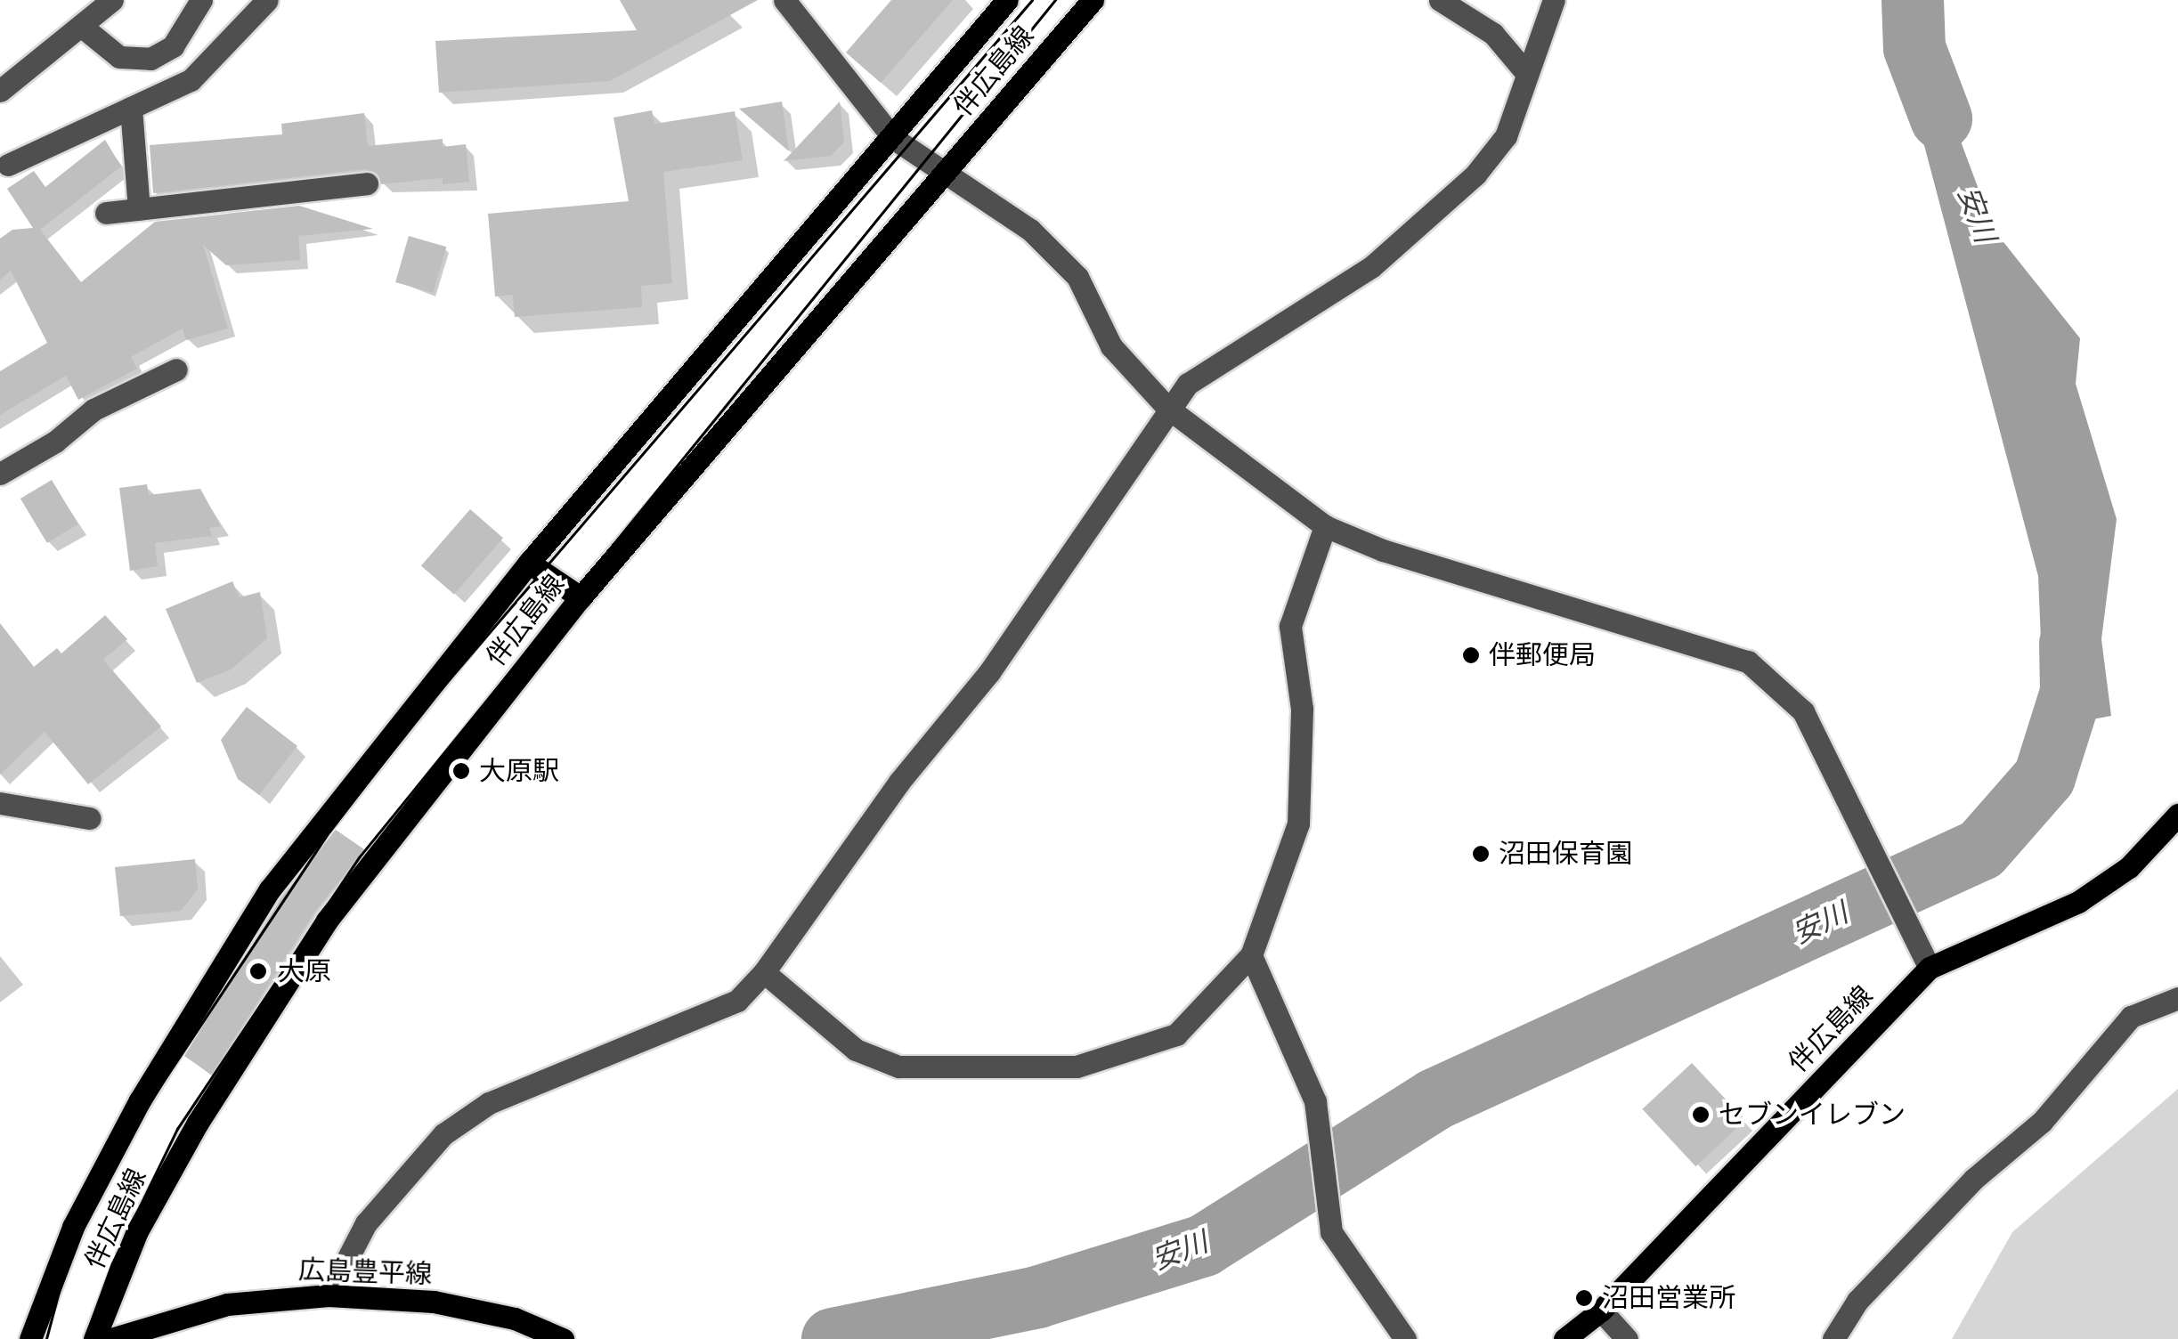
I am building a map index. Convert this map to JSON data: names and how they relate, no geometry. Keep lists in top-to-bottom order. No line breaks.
{"streets":{"main road":["伴広島線","広島豊平線"]},"water":["安川"],"places":["伴郵便局","大原駅","沼田保育園","大原","セブンイレブン","沼田営業所"]}
